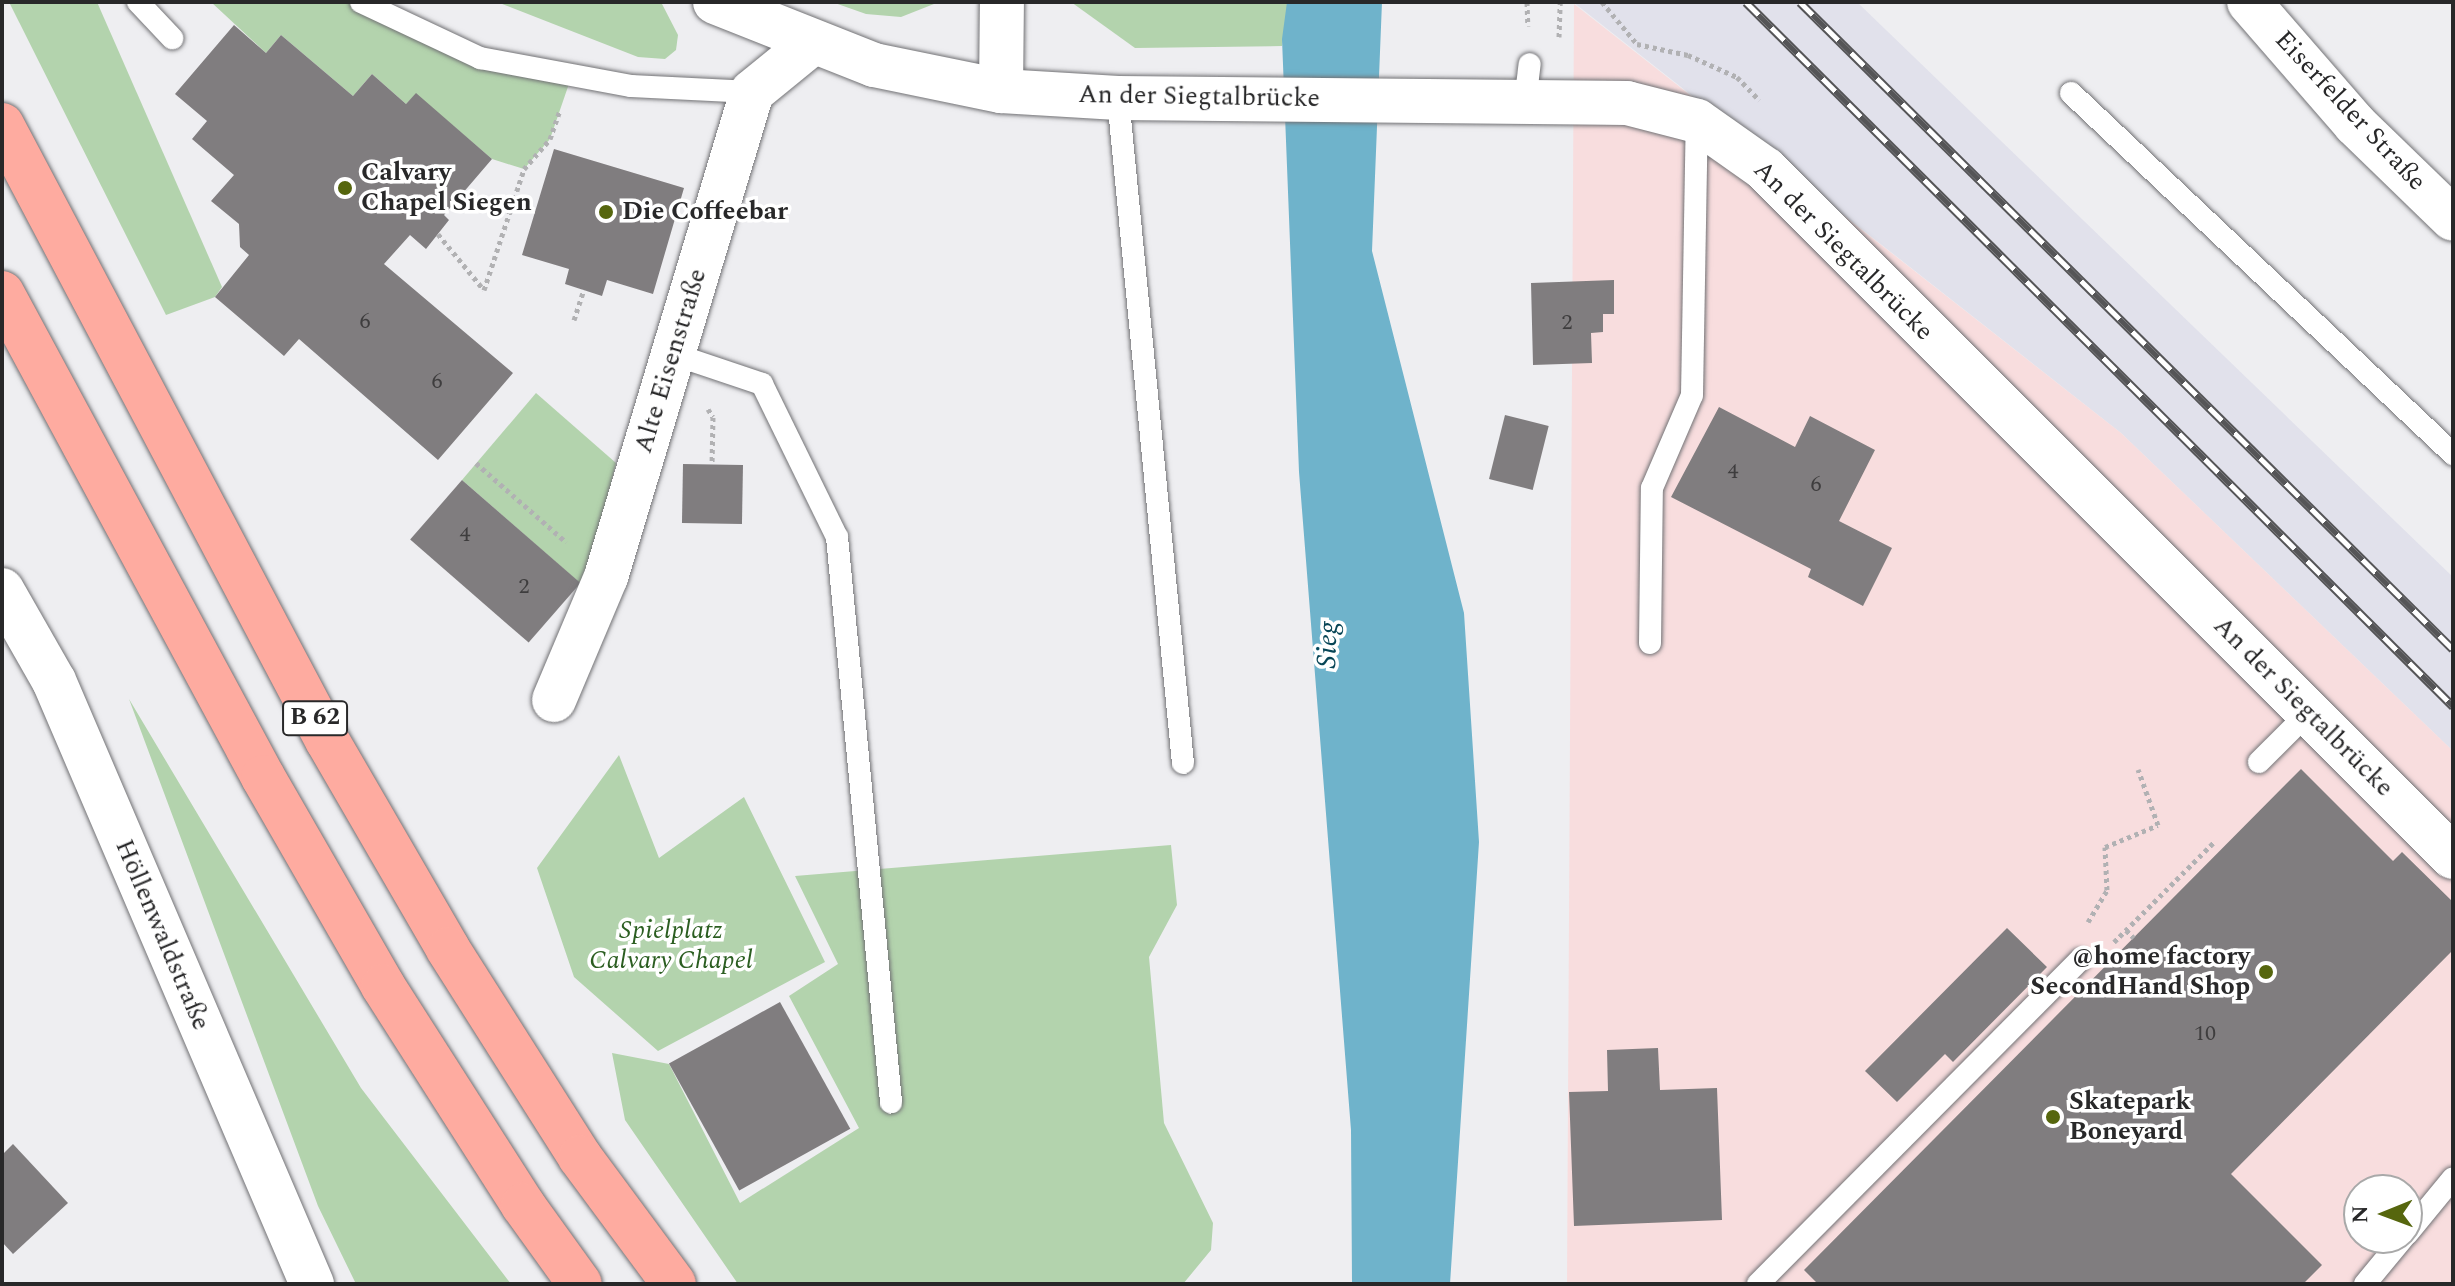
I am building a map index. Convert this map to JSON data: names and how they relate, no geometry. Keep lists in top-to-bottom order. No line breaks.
{"streets":{"highway":["B 62"],"street":["An der Siegtalbrücke","Eiserfelder Straße","Alte Eisenstraße","Höllenwaldstraße"]},"water":["Sieg"],"parks":["Spielplatz Calvary Chapel"],"places":["Calvary Chapel Siegen","Die Coffeebar","@home factory SecondHand Shop","Skatepark Boneyard"],"house_numbers":["6","2","6","4","6","4","2","10"],"north":"left"}
